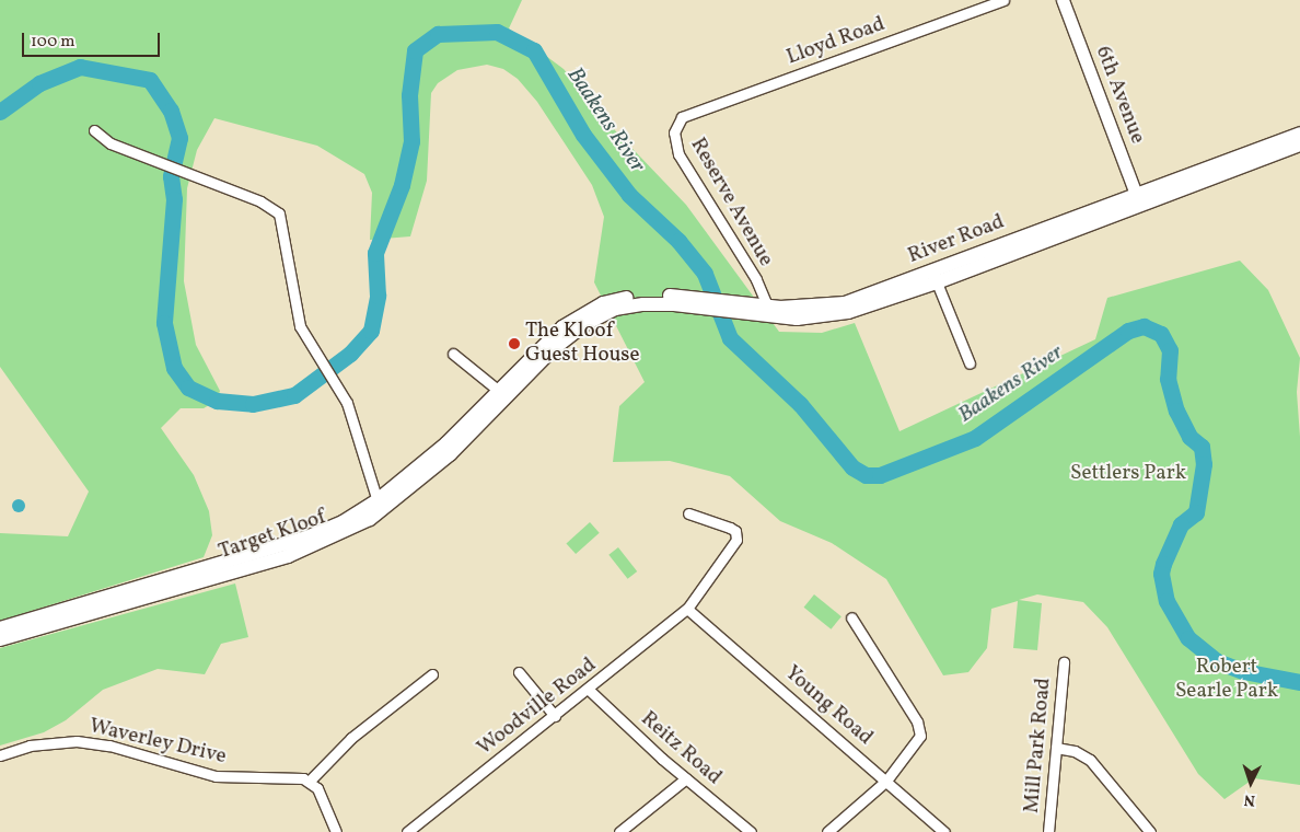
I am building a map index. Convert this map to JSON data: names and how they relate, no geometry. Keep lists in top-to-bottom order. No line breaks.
{"streets":{"main road":["River Road","Target Kloof"],"street":["Lloyd Road","6th Avenue","Reserve Avenue","Young Road","Woodville Road","Waverley Drive","Mill Park Road","Reitz Road"]},"crossings":[["Lloyd Road","Reserve Avenue"],["6th Avenue","River Road"],["Reserve Avenue","River Road"],["River Road","Target Kloof"],["Young Road","Woodville Road"],["Woodville Road","Reitz Road"]],"water":["Baakens River"],"parks":["Settlers Park","Robert Searle Park"],"places":["The Kloof Guest House"],"scale_bar":"100 m","north":"bottom"}
